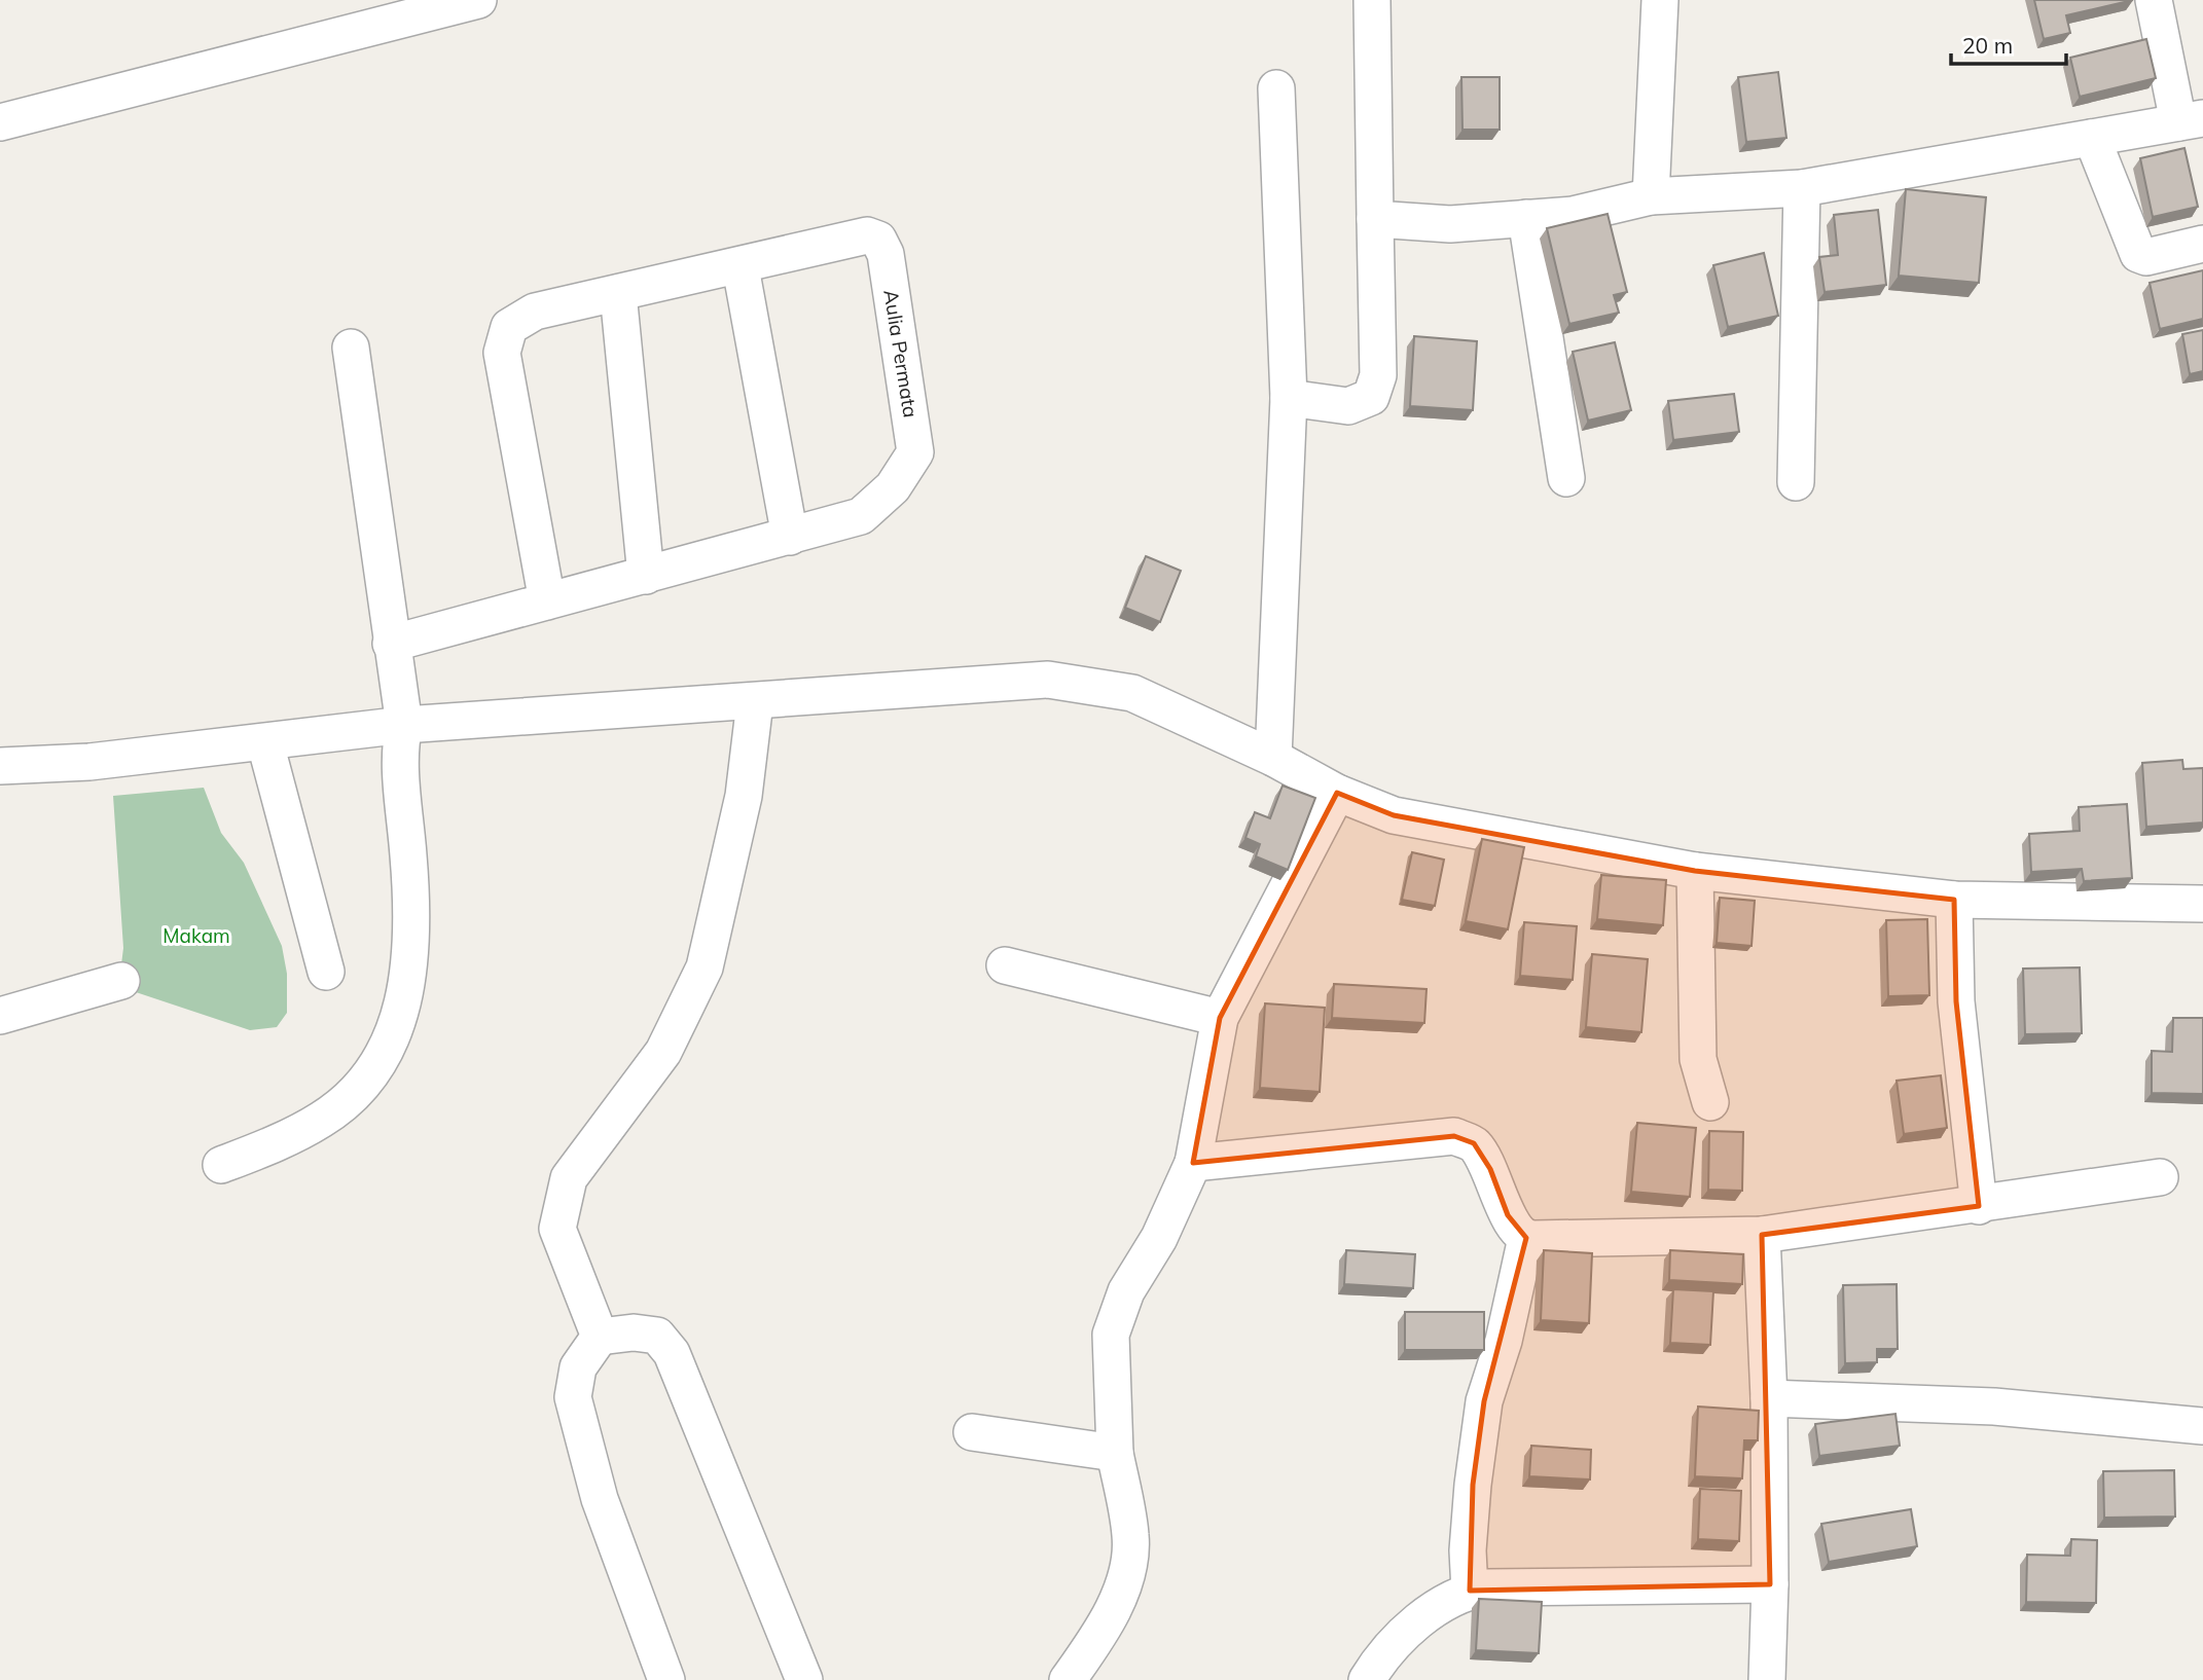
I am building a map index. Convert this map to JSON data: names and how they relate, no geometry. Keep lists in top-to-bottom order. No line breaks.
{"streets":{"street":["Aulia Permata"]},"parks":["Makam"],"scale_bar":"20 m"}
